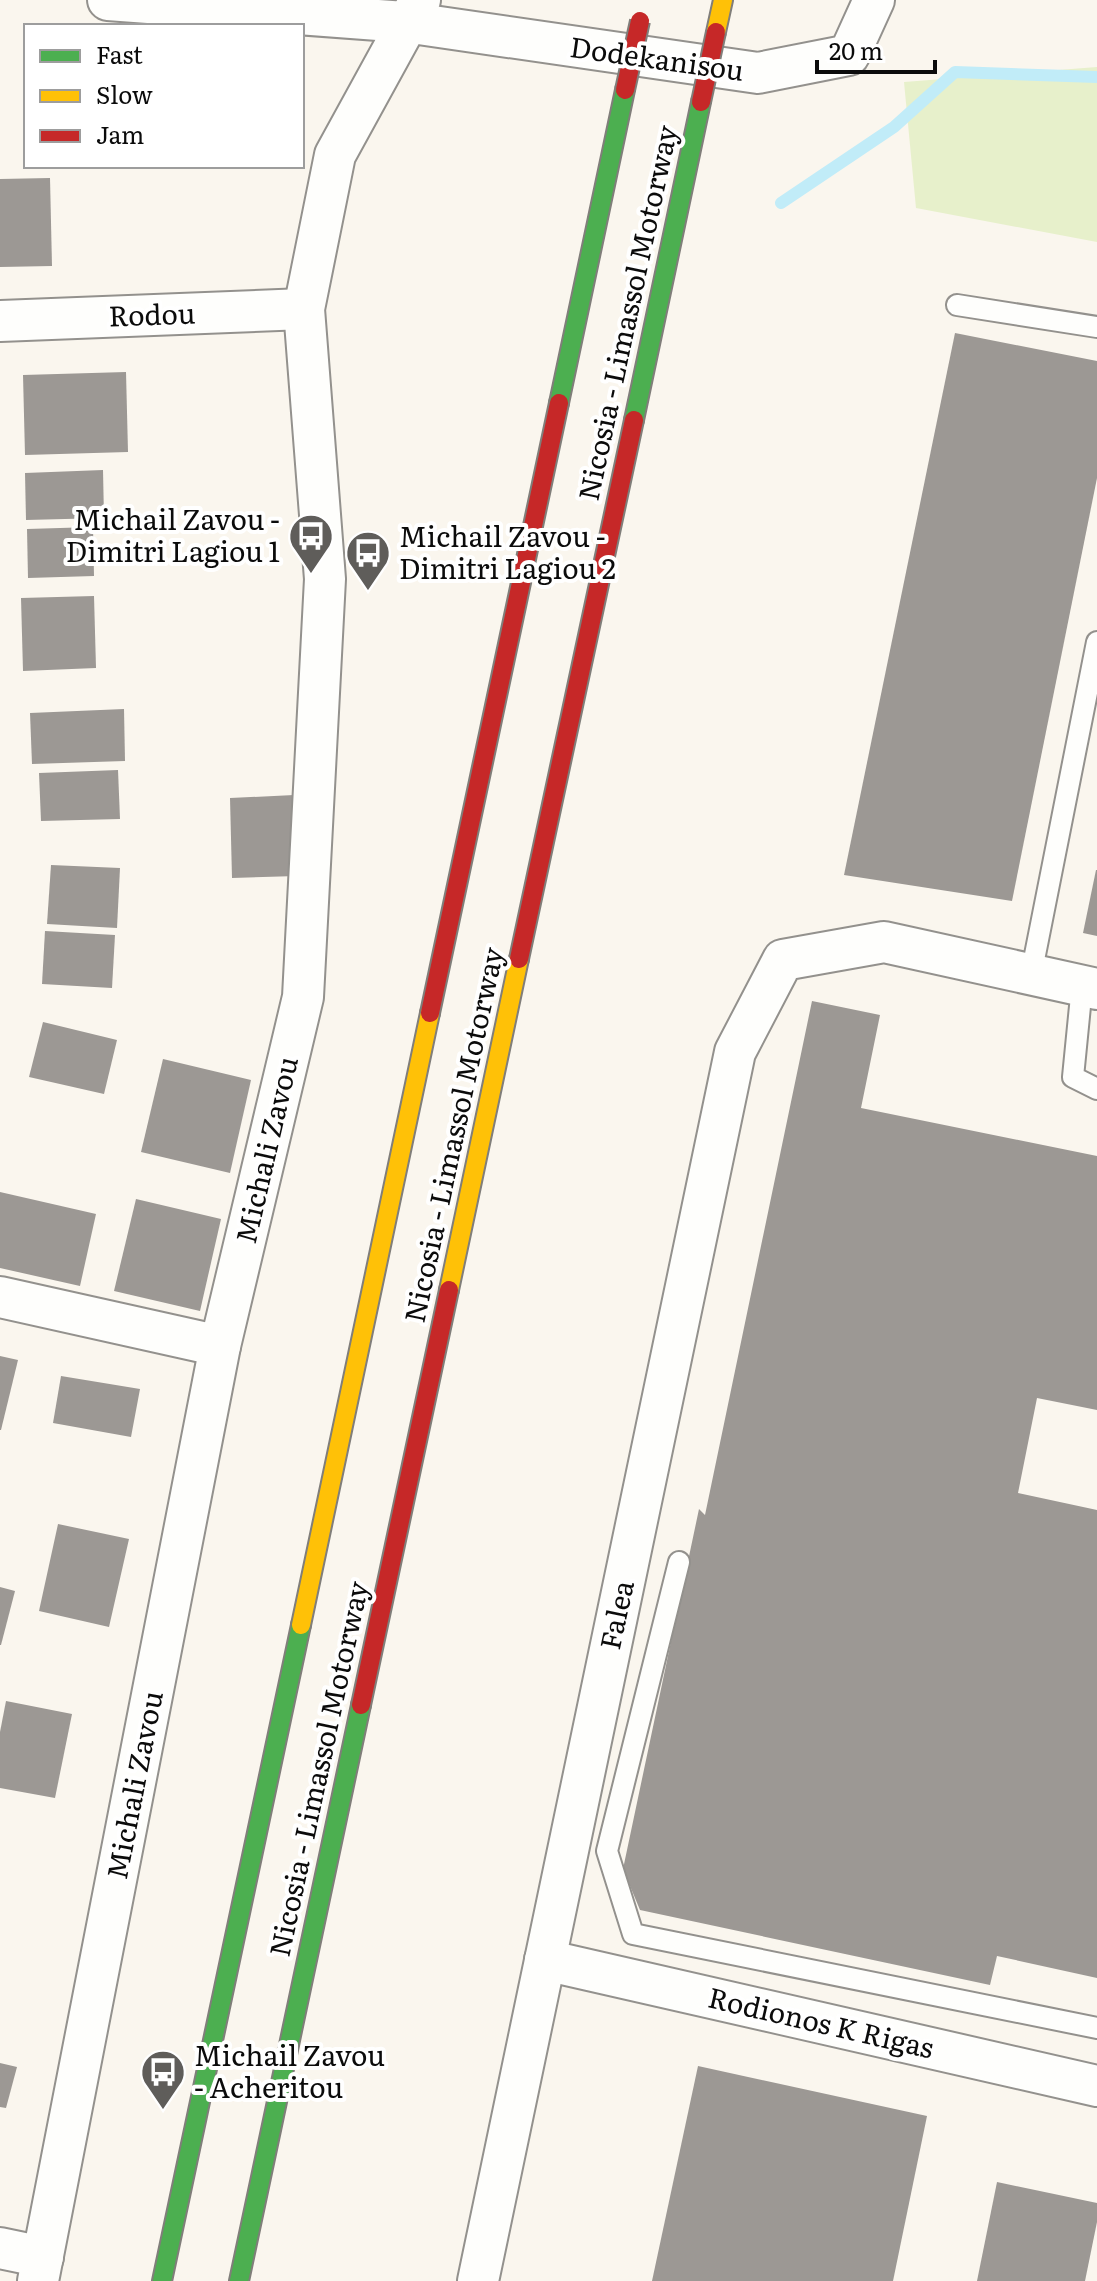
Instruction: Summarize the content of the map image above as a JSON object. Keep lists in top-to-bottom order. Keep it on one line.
{"streets":{"highway":["Nicosia - Limassol Motorway"],"street":["Dodekanisou","Rodou","Michali Zavou","Falea","Rodionos K Rigas"]},"crossings":[["Dodekanisou","Michali Zavou"],["Rodou","Michali Zavou"],["Falea","Rodionos K Rigas"]],"places":{"bus stop":["Michail Zavou - Dimitri Lagiou 1","Michail Zavou - Dimitri Lagiou 2","Michail Zavou - Acheritou"]},"legend":["Fast","Slow","Jam"],"scale_bar":"20 m"}
